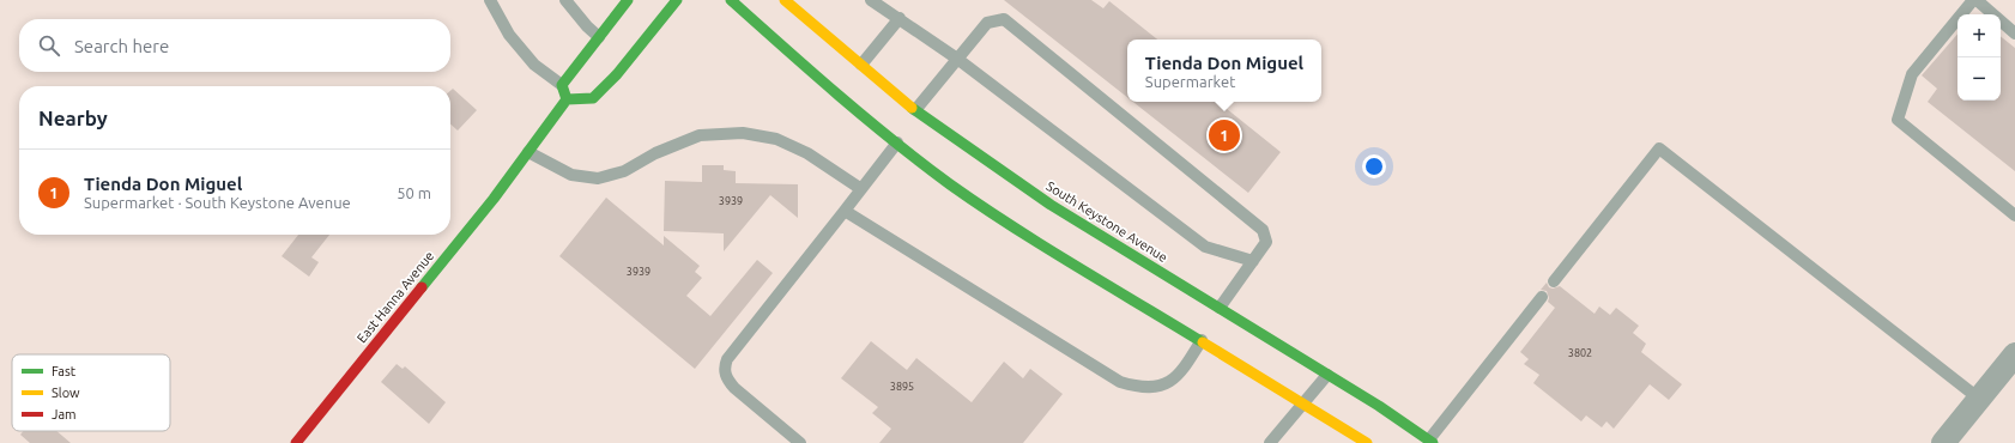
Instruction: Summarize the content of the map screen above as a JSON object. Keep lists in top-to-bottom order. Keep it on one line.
{"streets":{"main road":["South Keystone Avenue","East Hanna Avenue"]},"house_numbers":["3939","3939","3802","3895"],"legend":["Fast","Slow","Jam"],"page":{"map_buttons":["+","−"],"search":"Search here","popup":["Tienda Don Miguel","Supermarket"],"heading":"Nearby","pins":"1","list":[{"mark":"1","name":"Tienda Don Miguel","note":"Supermarket · South Keystone Avenue","value":"50 m"}]}}
